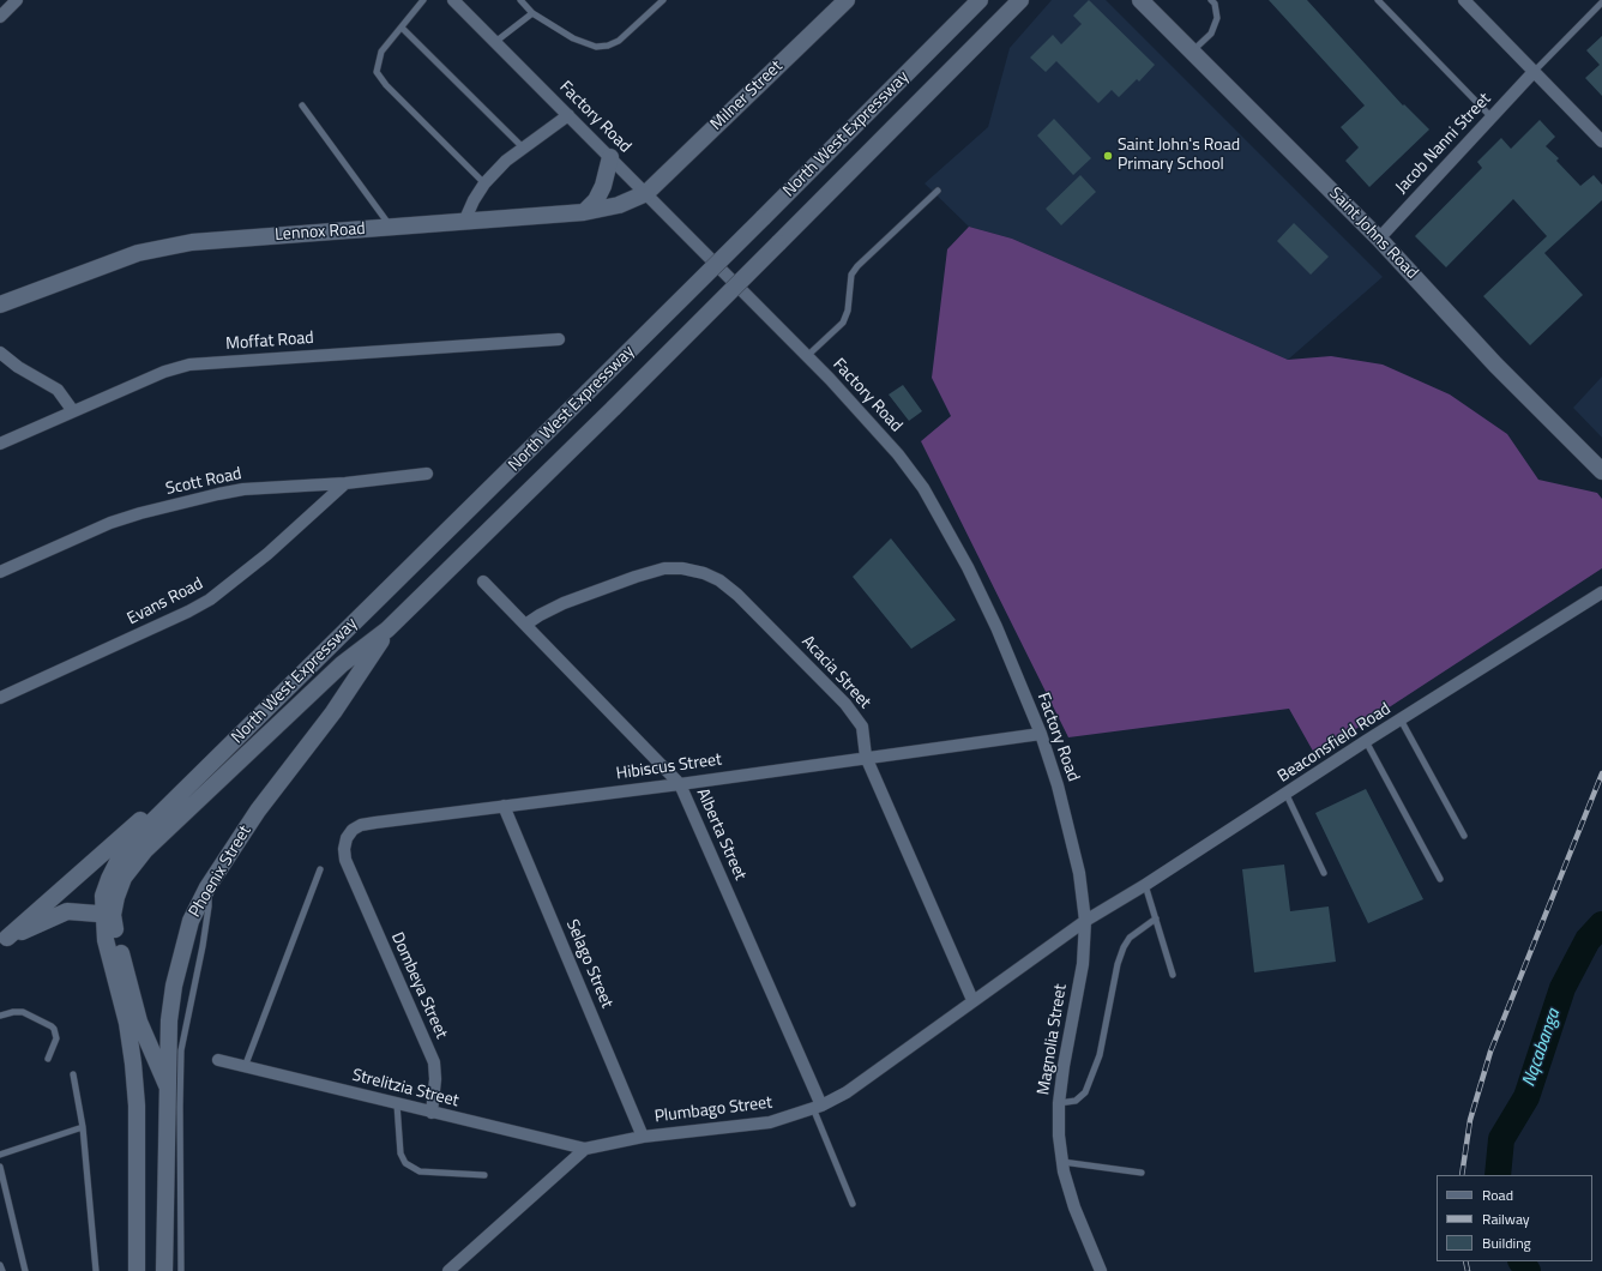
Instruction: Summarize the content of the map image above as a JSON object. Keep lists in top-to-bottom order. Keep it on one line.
{"streets":{"main road":["Milner Street","North West Expressway","Lennox Road","Saint Johns Road","Phoenix Street"],"street":["Factory Road","Jacob Nanni Street","Moffat Road","Scott Road","Evans Road","Acacia Street","Beaconsfield Road","Hibiscus Street","Alberta Street","Selago Street","Dombeya Street","Magnolia Street","Strelitzia Street","Plumbago Street"]},"crossings":[["Milner Street","Factory Road"],["Milner Street","Lennox Road"],["Factory Road","Lennox Road"],["Factory Road","Beaconsfield Road"],["Factory Road","Hibiscus Street"],["Factory Road","Magnolia Street"],["Factory Road","Plumbago Street"],["North West Expressway","Phoenix Street"],["Jacob Nanni Street","Saint Johns Road"],["Scott Road","Evans Road"],["Acacia Street","Hibiscus Street"],["Acacia Street","Alberta Street"],["Acacia Street","Plumbago Street"],["Beaconsfield Road","Magnolia Street"],["Beaconsfield Road","Plumbago Street"],["Hibiscus Street","Alberta Street"],["Hibiscus Street","Selago Street"],["Hibiscus Street","Dombeya Street"],["Alberta Street","Plumbago Street"],["Selago Street","Plumbago Street"],["Dombeya Street","Strelitzia Street"],["Magnolia Street","Plumbago Street"],["Strelitzia Street","Plumbago Street"]],"water":["Nqcabanga"],"places":["Saint John's Road Primary School"],"legend":["Road","Railway","Building"]}
